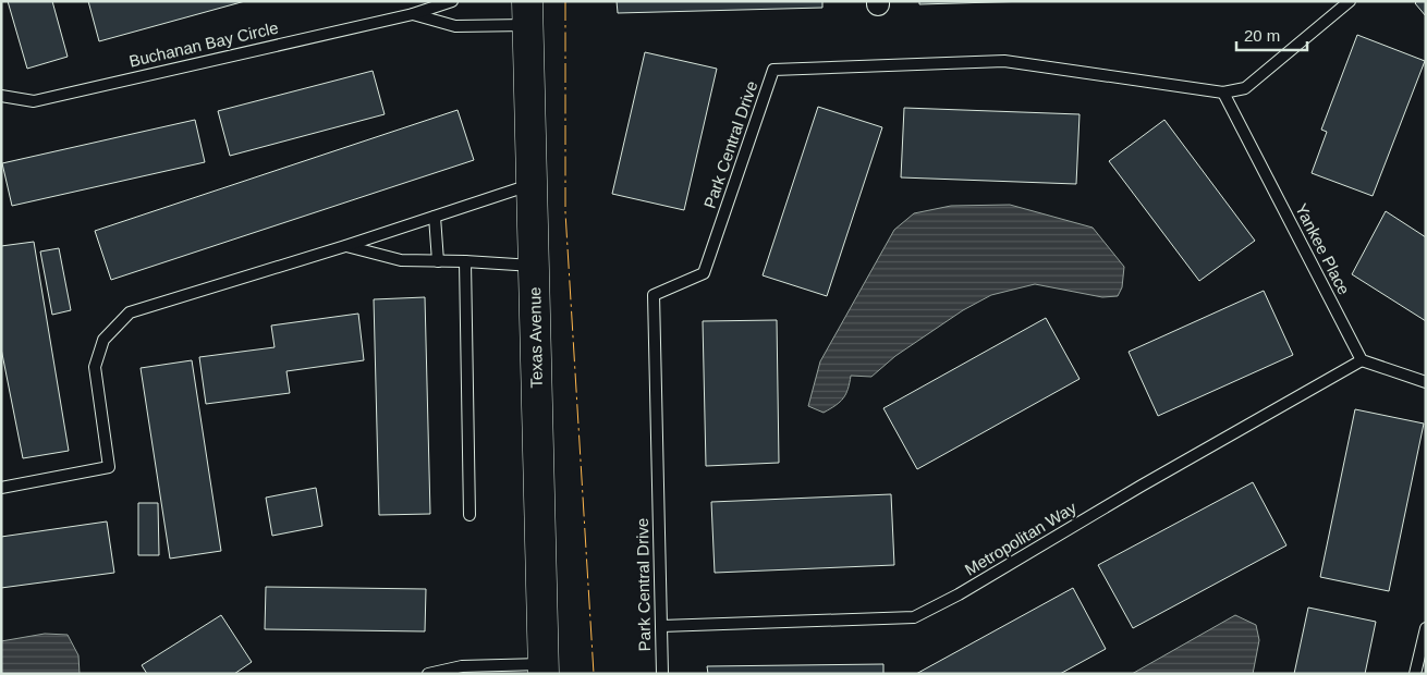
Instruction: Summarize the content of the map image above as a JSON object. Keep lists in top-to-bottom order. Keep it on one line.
{"streets":{"street":["Texas Avenue"],"lane":["Buchanan Bay Circle","Park Central Drive","Yankee Place","Metropolitan Way"]},"crossings":[["Buchanan Bay Circle","Texas Avenue"],["Park Central Drive","Yankee Place"],["Park Central Drive","Metropolitan Way"],["Yankee Place","Metropolitan Way"]],"scale_bar":"20 m"}
